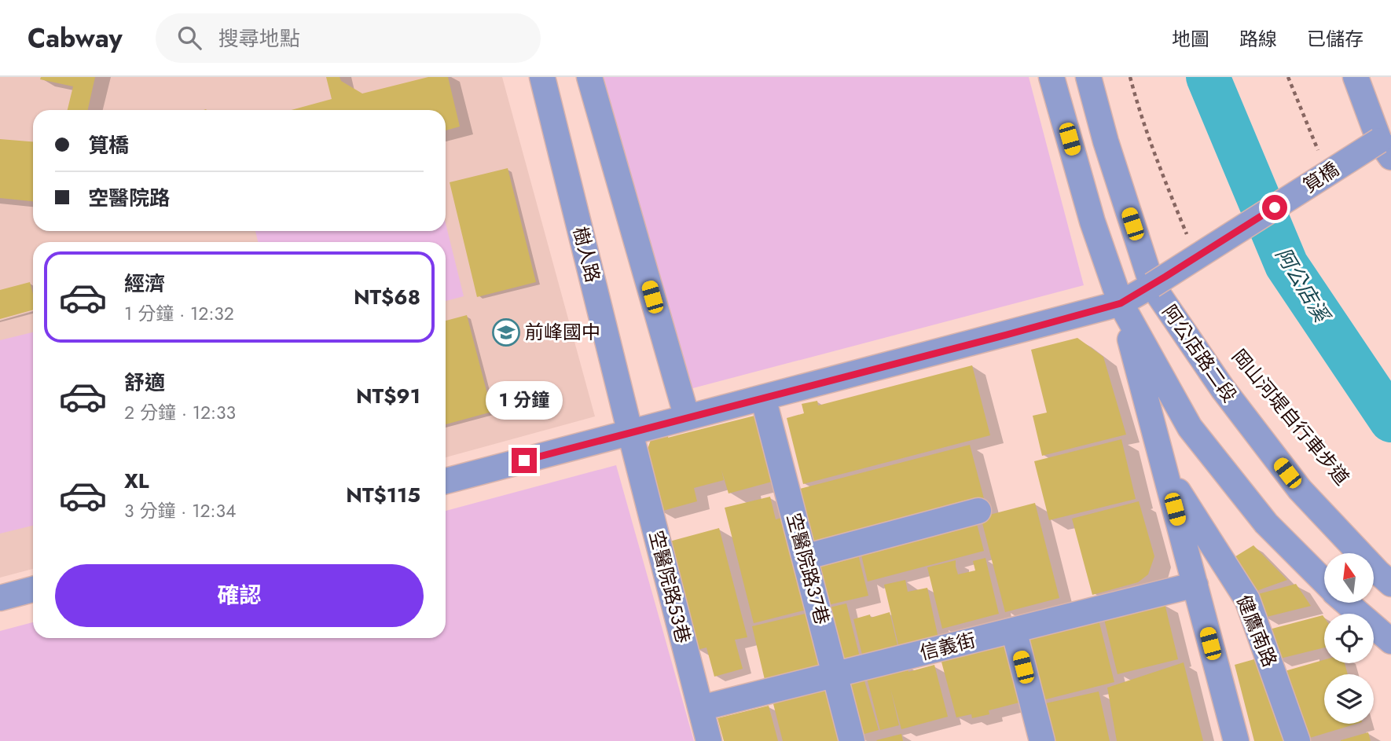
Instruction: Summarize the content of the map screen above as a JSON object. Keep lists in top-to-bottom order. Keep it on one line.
{"streets":{"street":["筧橋","樹人路","阿公店路二段","空醫院路37巷","空醫院路53巷","健鷹南路","信義街"]},"crossings":[["筧橋","樹人路"],["筧橋","阿公店路二段"],["筧橋","空醫院路37巷"],["筧橋","空醫院路53巷"],["筧橋","健鷹南路"],["樹人路","空醫院路53巷"],["阿公店路二段","健鷹南路"],["空醫院路37巷","信義街"],["空醫院路53巷","信義街"],["健鷹南路","信義街"]],"water":["阿公店溪"],"places":{"school or university":["前峰國中"]},"north":"top","page":{"header":"Cabway","search":"搜尋地點","nav":["地圖","路線","已儲存"],"banner":["筧橋","空醫院路"],"list":[{"name":"經濟","note":"1 分鐘 · 12:32","value":"NT$68"},{"name":"舒適","note":"2 分鐘 · 12:33","value":"NT$91"},{"name":"XL","note":"3 分鐘 · 12:34","value":"NT$115"}],"bubble":"1 分鐘","buttons":"確認"}}
